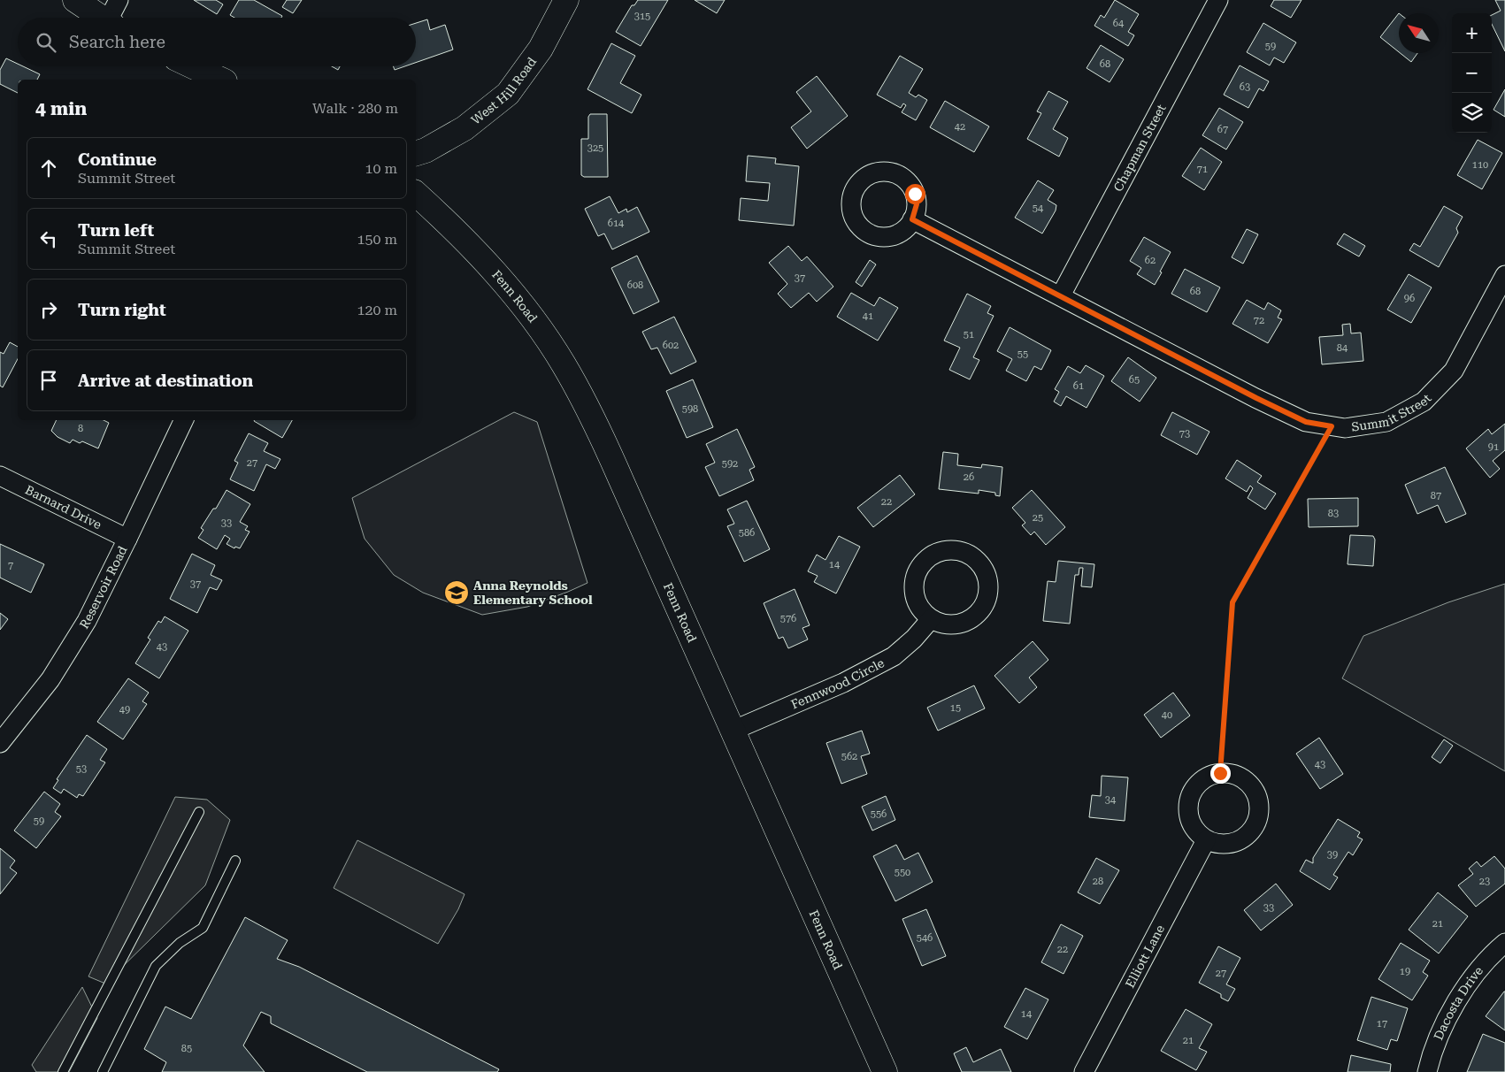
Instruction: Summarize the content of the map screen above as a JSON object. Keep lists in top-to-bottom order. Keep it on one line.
{"streets":{"street":["West Hill Road","Chapman Street","Fenn Road","Summit Street","Barnard Drive","Reservoir Road","Fennwood Circle","Elliott Lane","Dacosta Drive"]},"crossings":[["Chapman Street","Summit Street"],["Fenn Road","Fennwood Circle"],["Barnard Drive","Reservoir Road"]],"places":{"school or university":["Anna Reynolds Elementary School"]},"house_numbers":["315","64","59","68","63","42","67","325","110","71","54","614","62","37","608","68","96","41","72","51","602","84","55","65","61","598","8","73","91","27","592","26","87","22","83","25","33","586","14","7","37","576","43","15","49","40","562","43","53","34","556","59","39","550","28","23","33","21","546","22","19","27","14","17","21","85"],"north":"top left","page":{"map_buttons":["+","−"],"search":"Search here","heading":["4 min","Walk · 280 m"],"list":[["Continue","Summit Street","10 m"],["Turn left","Summit Street","150 m"],["Turn right","120 m"],"Arrive at destination"]}}
